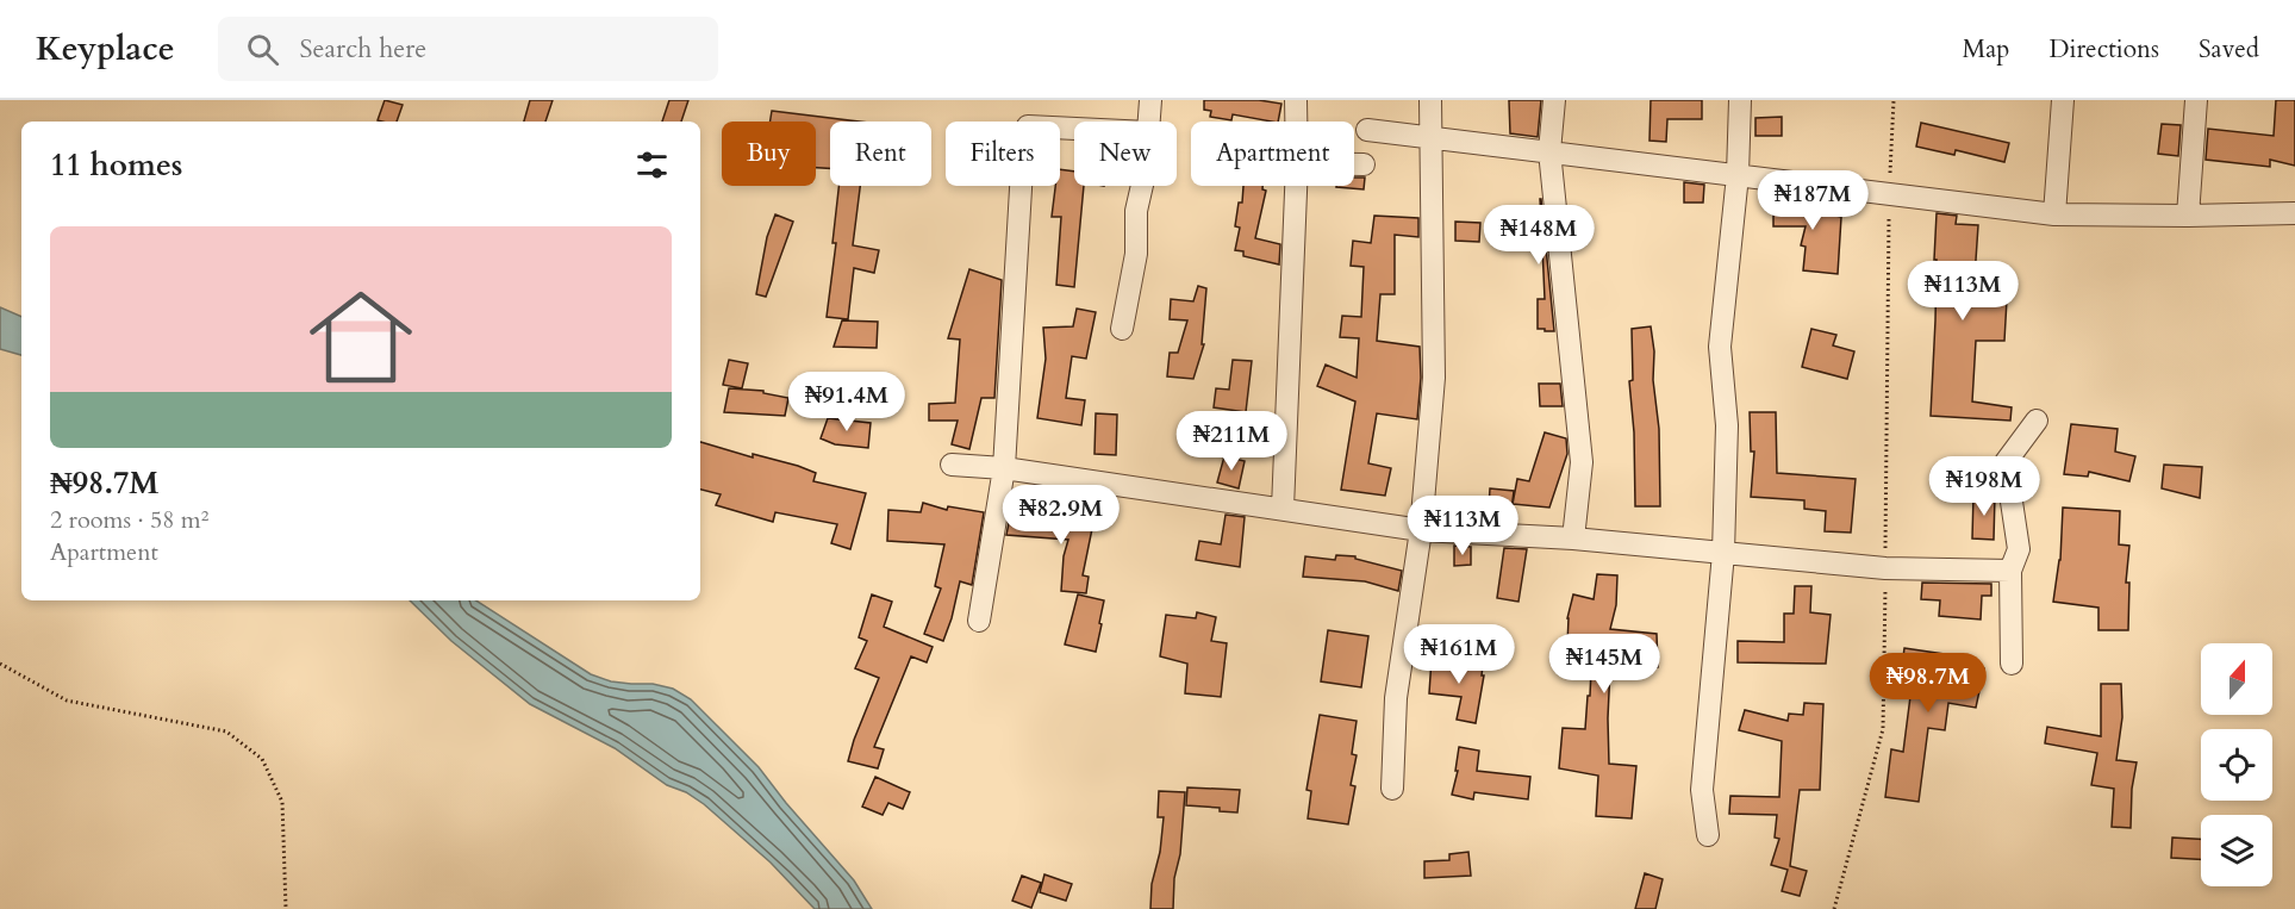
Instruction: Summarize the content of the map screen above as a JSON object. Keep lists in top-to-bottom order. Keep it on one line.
{"north":"top","page":{"header":"Keyplace","search":"Search here","nav":["Map","Directions","Saved"],"chip":["Buy","Rent","Filters","New","Apartment"],"heading":"11 homes","price":["₦187M","₦148M","₦113M","₦91.4M","₦211M","₦198M","₦82.9M","₦113M","₦161M","₦145M","₦98.7M"],"list":[{"name":"₦98.7M","note":"2 rooms · 58 m² · Apartment"}]}}
